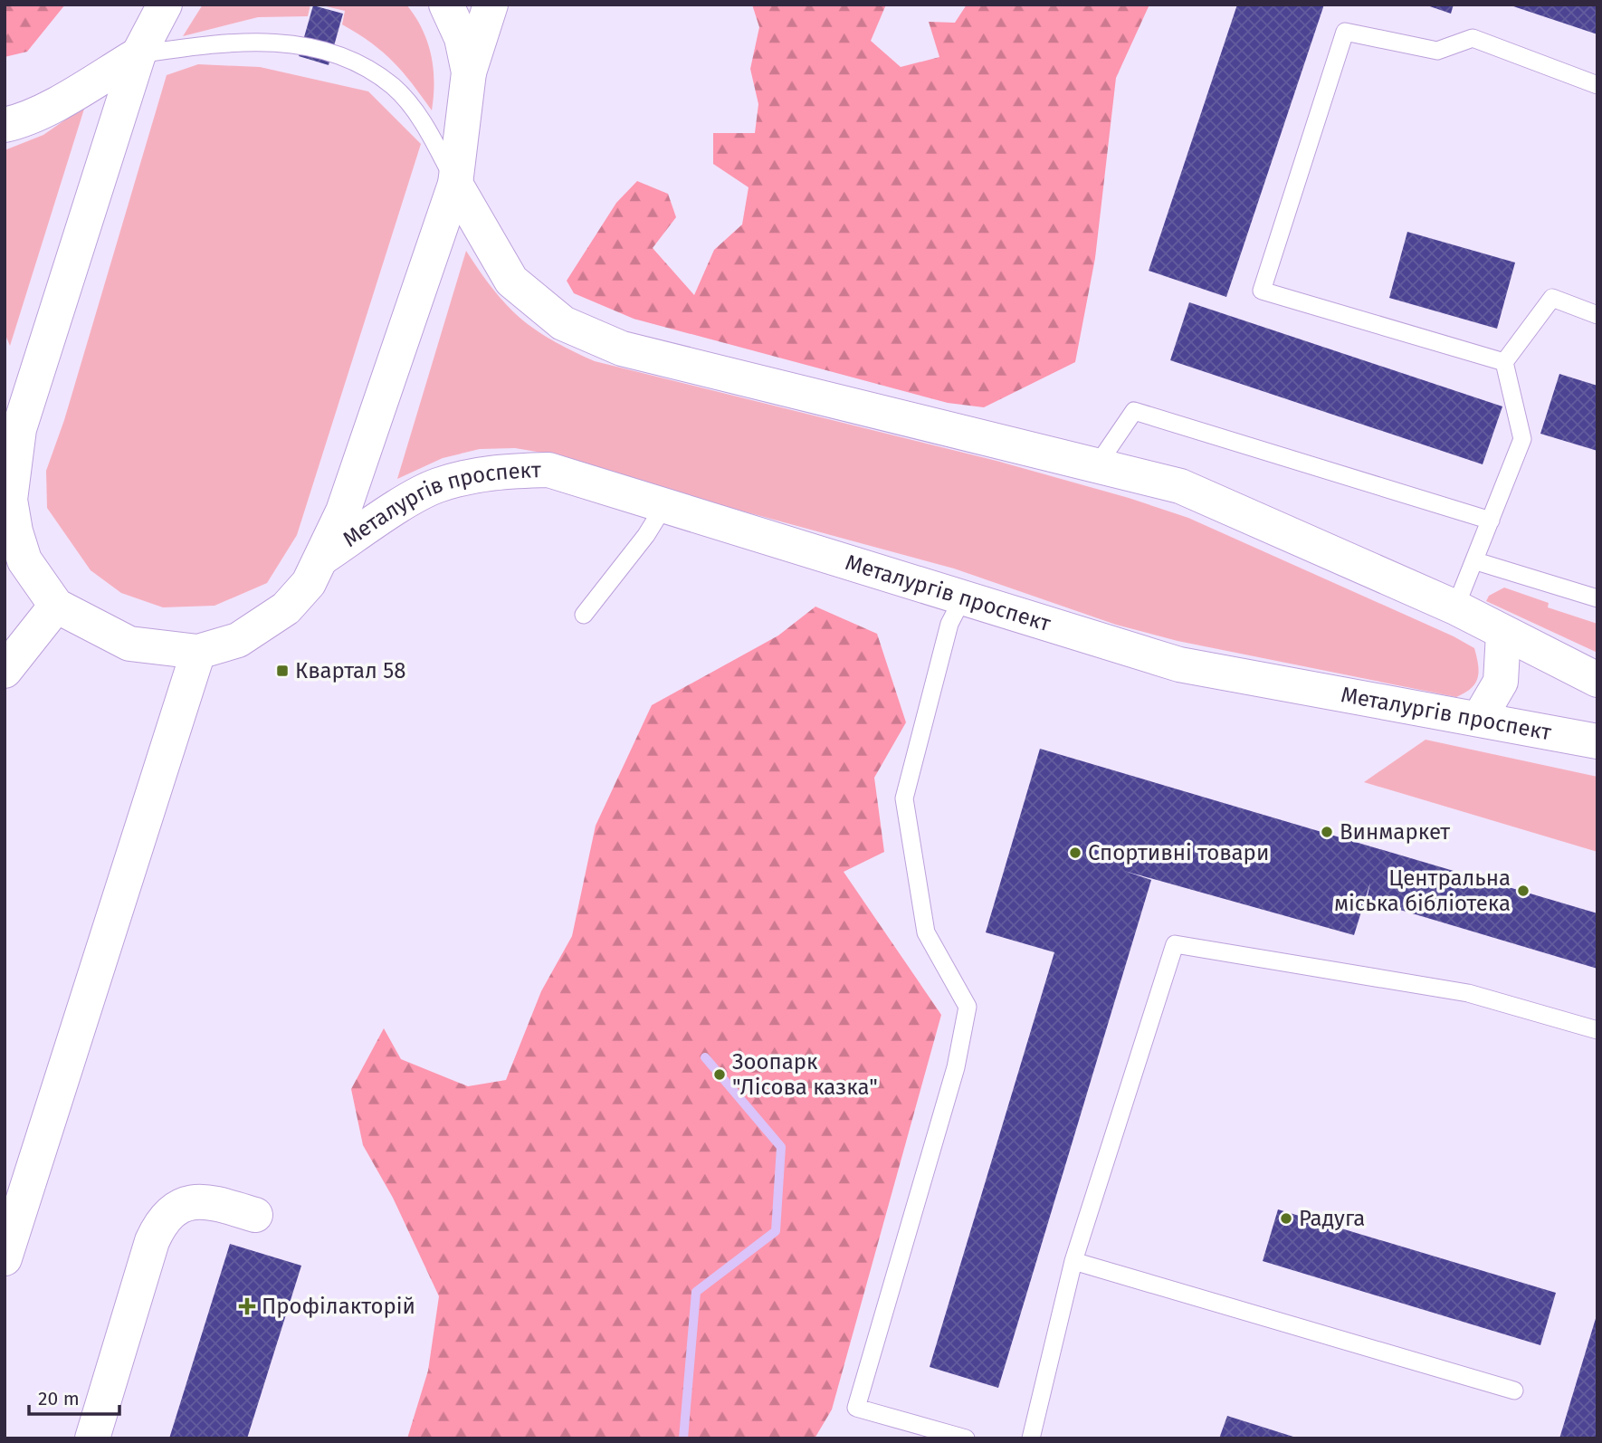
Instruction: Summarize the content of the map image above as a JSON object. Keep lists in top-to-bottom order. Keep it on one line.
{"streets":{"street":["Металургів проспект"]},"places":{"transit":["Квартал 58"],"other":["Винмаркет","Спортивні товари","Центральна міська бібліотека","Зоопарк \"Лісова казка\"","Радуга"],"health":["Профілакторій"]},"scale_bar":"20 m"}
